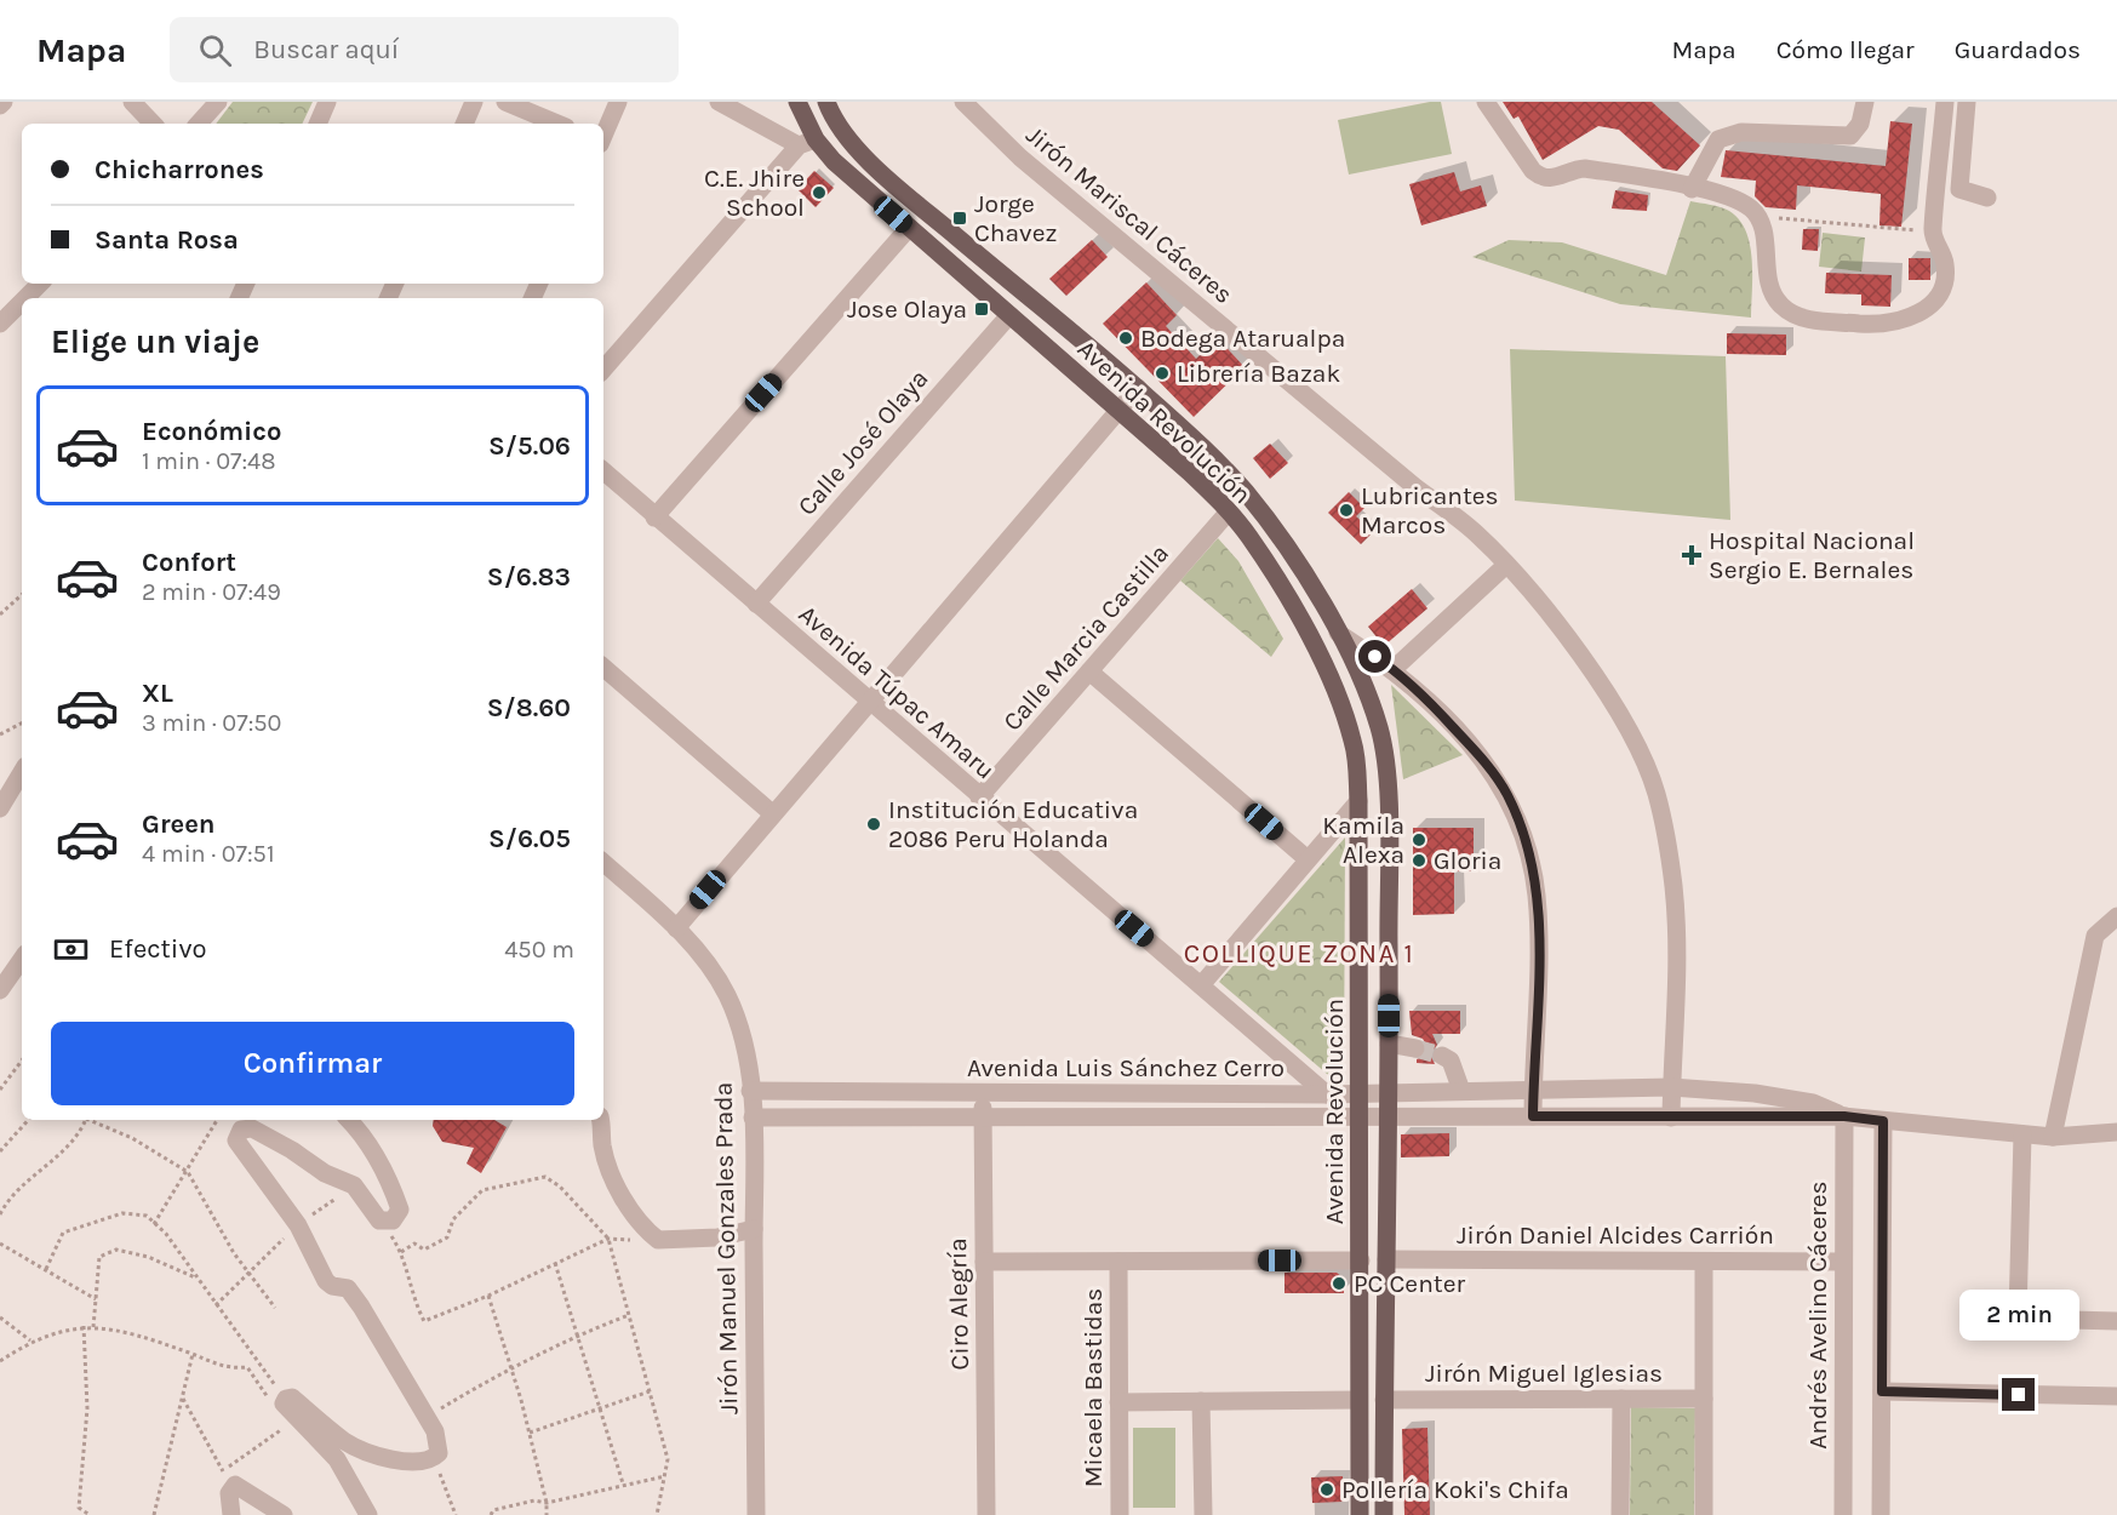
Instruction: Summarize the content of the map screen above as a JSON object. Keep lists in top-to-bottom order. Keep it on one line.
{"streets":{"main road":["Avenida Revolución"],"street":["Jirón Mariscal Cáceres","Calle José Olaya","Calle Marcia Castilla","Avenida Túpac Amaru","Avenida Luis Sánchez Cerro","Jirón Daniel Alcides Carrión","Jirón Manuel Gonzales Prada","Ciro Alegría","Andrés Avelino Cáceres","Jirón Miguel Iglesias","Micaela Bastidas"]},"crossings":[["Jirón Mariscal Cáceres","Avenida Luis Sánchez Cerro"],["Avenida Revolución","Calle José Olaya"],["Avenida Revolución","Calle Marcia Castilla"],["Avenida Revolución","Avenida Luis Sánchez Cerro"],["Avenida Revolución","Jirón Daniel Alcides Carrión"],["Avenida Revolución","Jirón Miguel Iglesias"],["Calle José Olaya","Avenida Túpac Amaru"],["Calle Marcia Castilla","Avenida Túpac Amaru"],["Avenida Túpac Amaru","Avenida Luis Sánchez Cerro"],["Avenida Luis Sánchez Cerro","Jirón Manuel Gonzales Prada"],["Avenida Luis Sánchez Cerro","Ciro Alegría"],["Avenida Luis Sánchez Cerro","Andrés Avelino Cáceres"],["Jirón Daniel Alcides Carrión","Andrés Avelino Cáceres"]],"districts":["COLLIQUE ZONA 1"],"places":{"other":["C.E. Jhire School","Bodega Atarualpa","Librería Bazak","Lubricantes Marcos","Institución Educativa 2086 Peru Holanda","Kamila Alexa","Gloria","PC Center","Pollería Koki's Chifa"],"transit":["Jorge Chavez","Jose Olaya"],"health":["Hospital Nacional Sergio E. Bernales"]},"page":{"header":"Mapa","search":"Buscar aquí","nav":["Mapa","Cómo llegar","Guardados"],"banner":["Chicharrones","Santa Rosa"],"heading":"Elige un viaje","list":[{"name":"Económico","note":"1 min · 07:48","value":"S/5.06"},{"name":"Confort","note":"2 min · 07:49","value":"S/6.83"},{"name":"XL","note":"3 min · 07:50","value":"S/8.60"},{"name":"Green","note":"4 min · 07:51","value":"S/6.05"}],"pay":["Efectivo","450 m"],"buttons":"Confirmar","bubble":"2 min"}}
